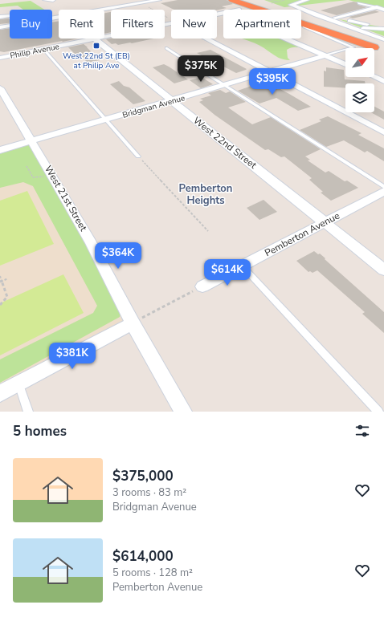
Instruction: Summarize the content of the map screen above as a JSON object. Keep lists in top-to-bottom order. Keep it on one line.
{"streets":{"street":["Philip Avenue","Bridgman Avenue","West 22nd Street","West 21st Street","Pemberton Avenue"]},"crossings":[["Philip Avenue","West 22nd Street"],["Bridgman Avenue","West 22nd Street"],["Bridgman Avenue","West 21st Street"],["West 22nd Street","Pemberton Avenue"]],"districts":["Pemberton Heights"],"places":{"transit":["West 22nd St (EB) at Philip Ave"]},"north":"top right","page":{"chip":["Buy","Rent","Filters","New","Apartment"],"price":["$375K","$395K","$364K","$614K","$381K"],"heading":"5 homes","list":[{"name":"$375,000","note":"3 rooms · 83 m² · Bridgman Avenue"},{"name":"$614,000","note":"5 rooms · 128 m² · Pemberton Avenue"}]}}
